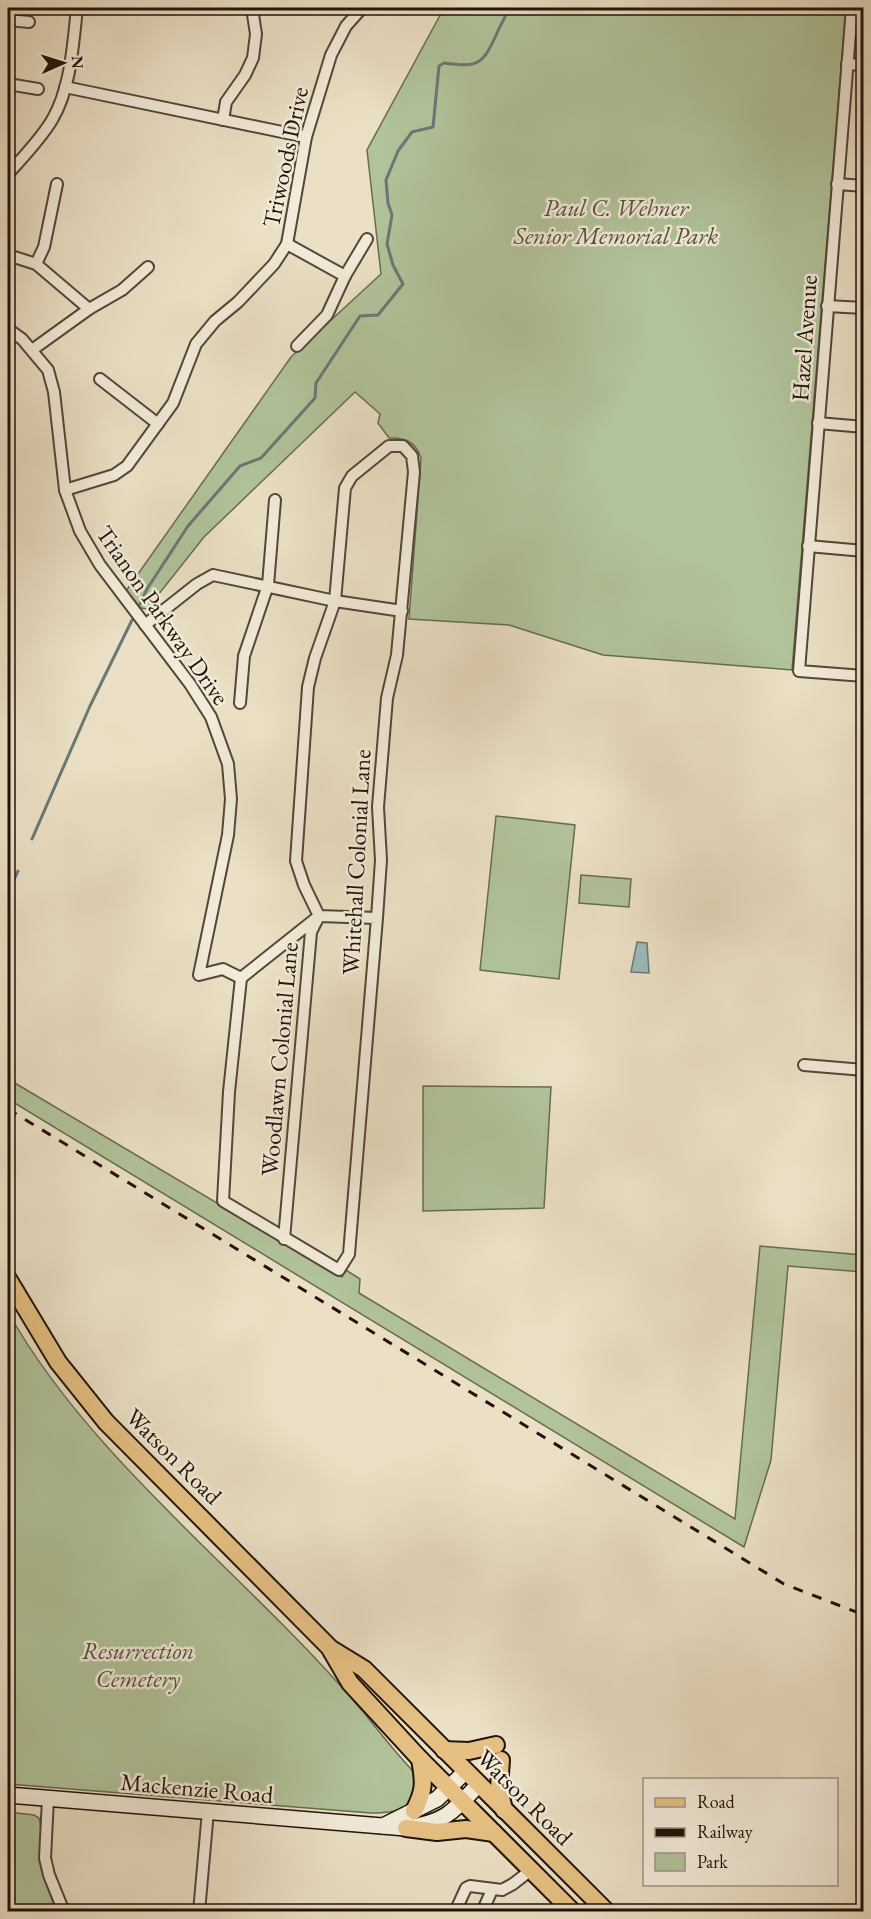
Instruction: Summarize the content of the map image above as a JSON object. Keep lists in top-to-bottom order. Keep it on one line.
{"streets":{"main road":["Watson Road","Mackenzie Road"],"street":["Triwoods Drive","Hazel Avenue","Trianon Parkway Drive","Whitehall Colonial Lane","Woodlawn Colonial Lane"]},"crossings":[["Triwoods Drive","Trianon Parkway Drive"],["Whitehall Colonial Lane","Woodlawn Colonial Lane"],["Watson Road","Mackenzie Road"]],"parks":["Paul C. Wehner Senior Memorial Park","Resurrection Cemetery"],"legend":["Road","Railway","Park"],"north":"right"}
